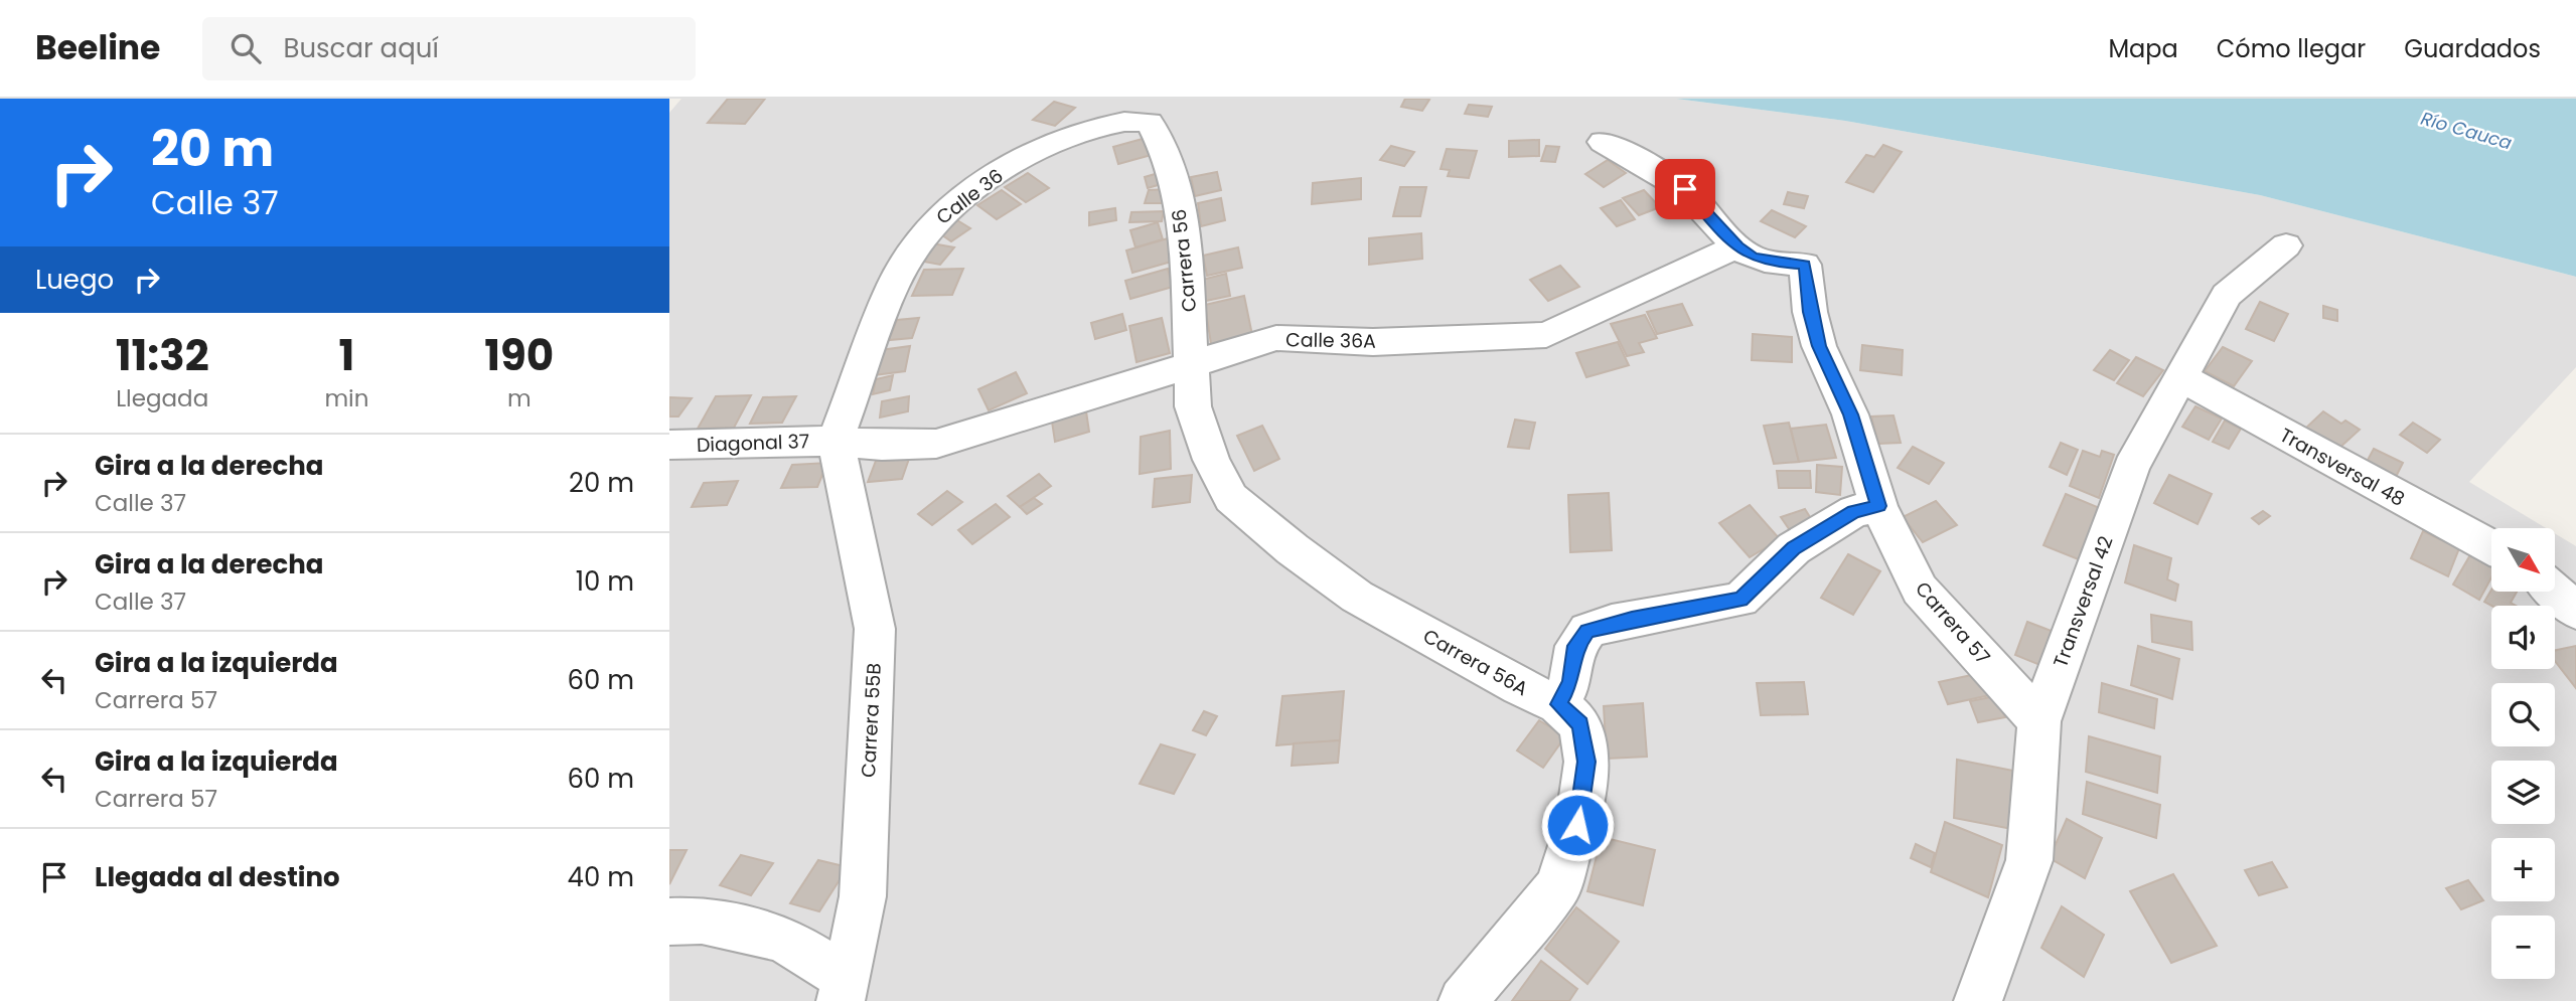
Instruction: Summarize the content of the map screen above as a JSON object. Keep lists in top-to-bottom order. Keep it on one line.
{"streets":{"street":["Calle 36","Carrera 56","Calle 36A","Diagonal 37","Transversal 48","Transversal 42","Carrera 57","Carrera 56A","Carrera 55B"]},"crossings":[["Calle 36","Carrera 56"],["Calle 36","Calle 36A"],["Calle 36","Diagonal 37"],["Calle 36","Carrera 55B"],["Carrera 56","Calle 36A"],["Carrera 56","Carrera 56A"],["Calle 36A","Diagonal 37"],["Calle 36A","Carrera 57"],["Calle 36A","Carrera 56A"],["Calle 36A","Carrera 55B"],["Diagonal 37","Carrera 55B"],["Transversal 48","Transversal 42"],["Transversal 42","Carrera 57"]],"water":["Río Cauca"],"north":"bottom right","page":{"header":"Beeline","search":"Buscar aquí","nav":["Mapa","Cómo llegar","Guardados"],"turn":["20 m","Calle 37"],"then":"Luego","eta":["11:32","Llegada","1","min","190","m"],"list":[{"name":"Gira a la derecha","note":"Calle 37","value":"20 m"},{"name":"Gira a la derecha","note":"Calle 37","value":"10 m"},{"name":"Gira a la izquierda","note":"Carrera 57","value":"60 m"},{"name":"Gira a la izquierda","note":"Carrera 57","value":"60 m"},{"name":"Llegada al destino","value":"40 m"}],"map_buttons":["+","−"]}}
